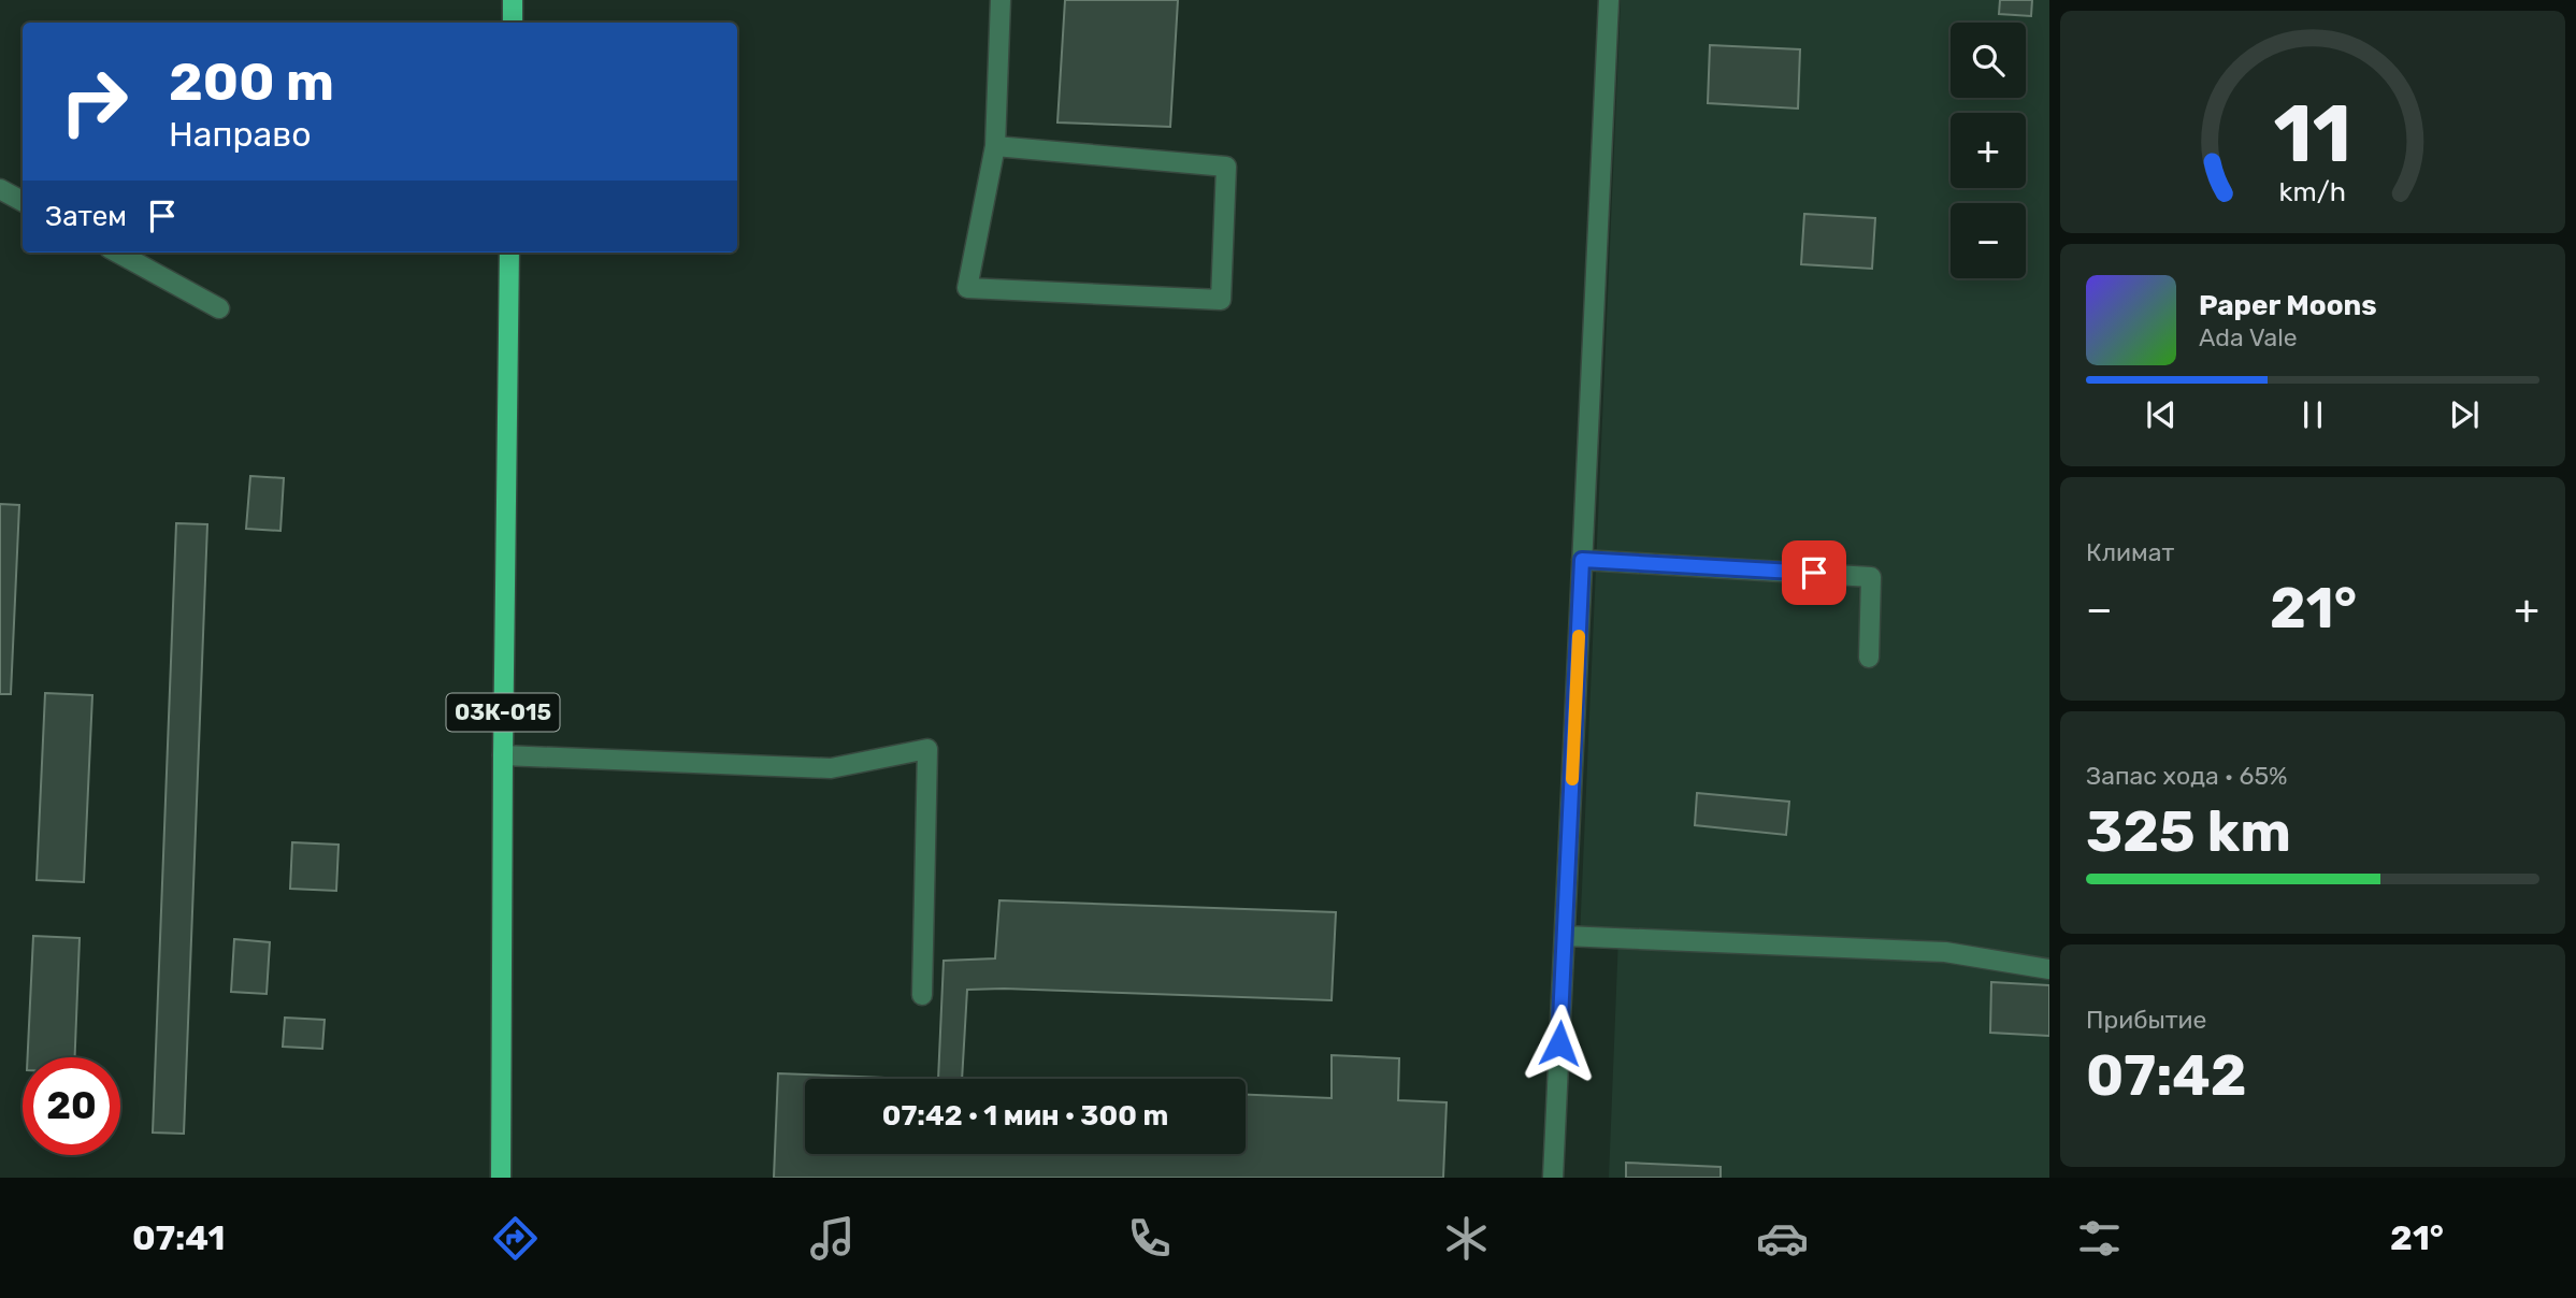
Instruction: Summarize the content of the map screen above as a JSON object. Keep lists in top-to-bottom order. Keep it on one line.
{"streets":{"main road":["03К-015"]},"page":{"map_buttons":["+","−"],"turn":["200 m","Направо"],"then":"Затем","song":["Paper Moons","Ada Vale"],"tile":["Климат",["Запас хода · 65%","325 km"],["Прибытие","07:42"]],"heat":["−","21°","+"],"limit":"20","trip":"07:42 · 1 мин · 300 m","tabs":["07:41","21°"],"gauge":["11","km/h"]}}
